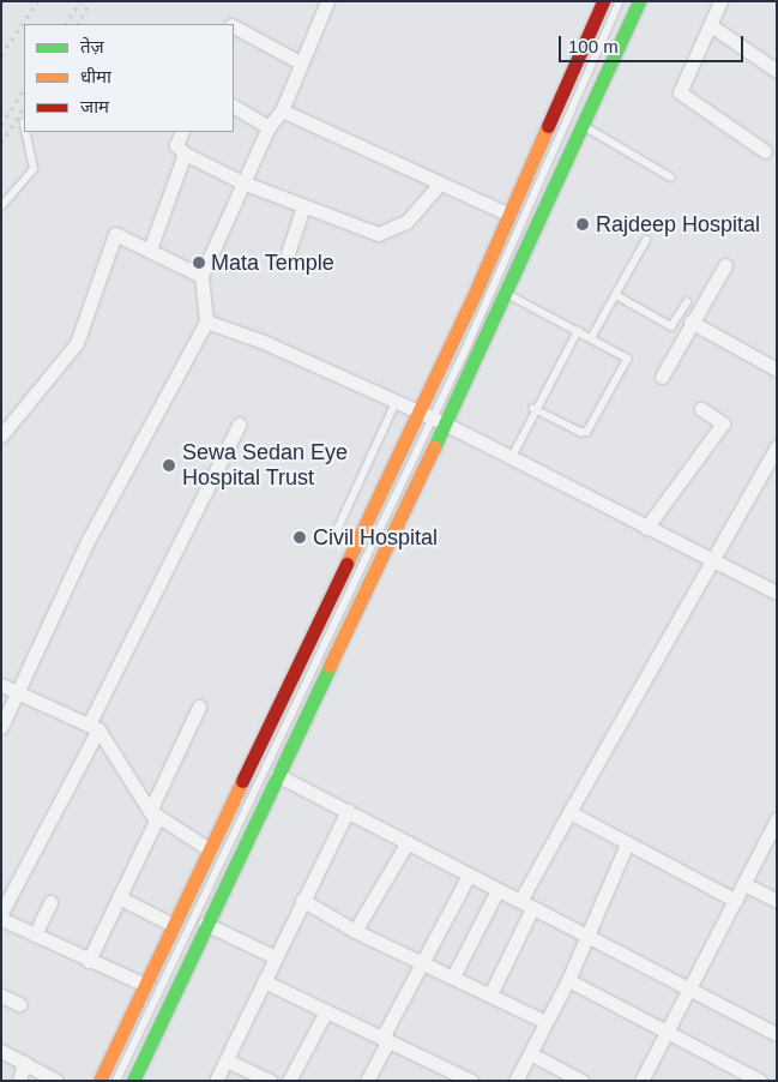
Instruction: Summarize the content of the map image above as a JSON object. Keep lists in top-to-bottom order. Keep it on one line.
{"places":["Rajdeep Hospital","Mata Temple","Sewa Sedan Eye Hospital Trust","Civil Hospital"],"legend":["तेज़","धीमा","जाम"],"scale_bar":"100 m"}
